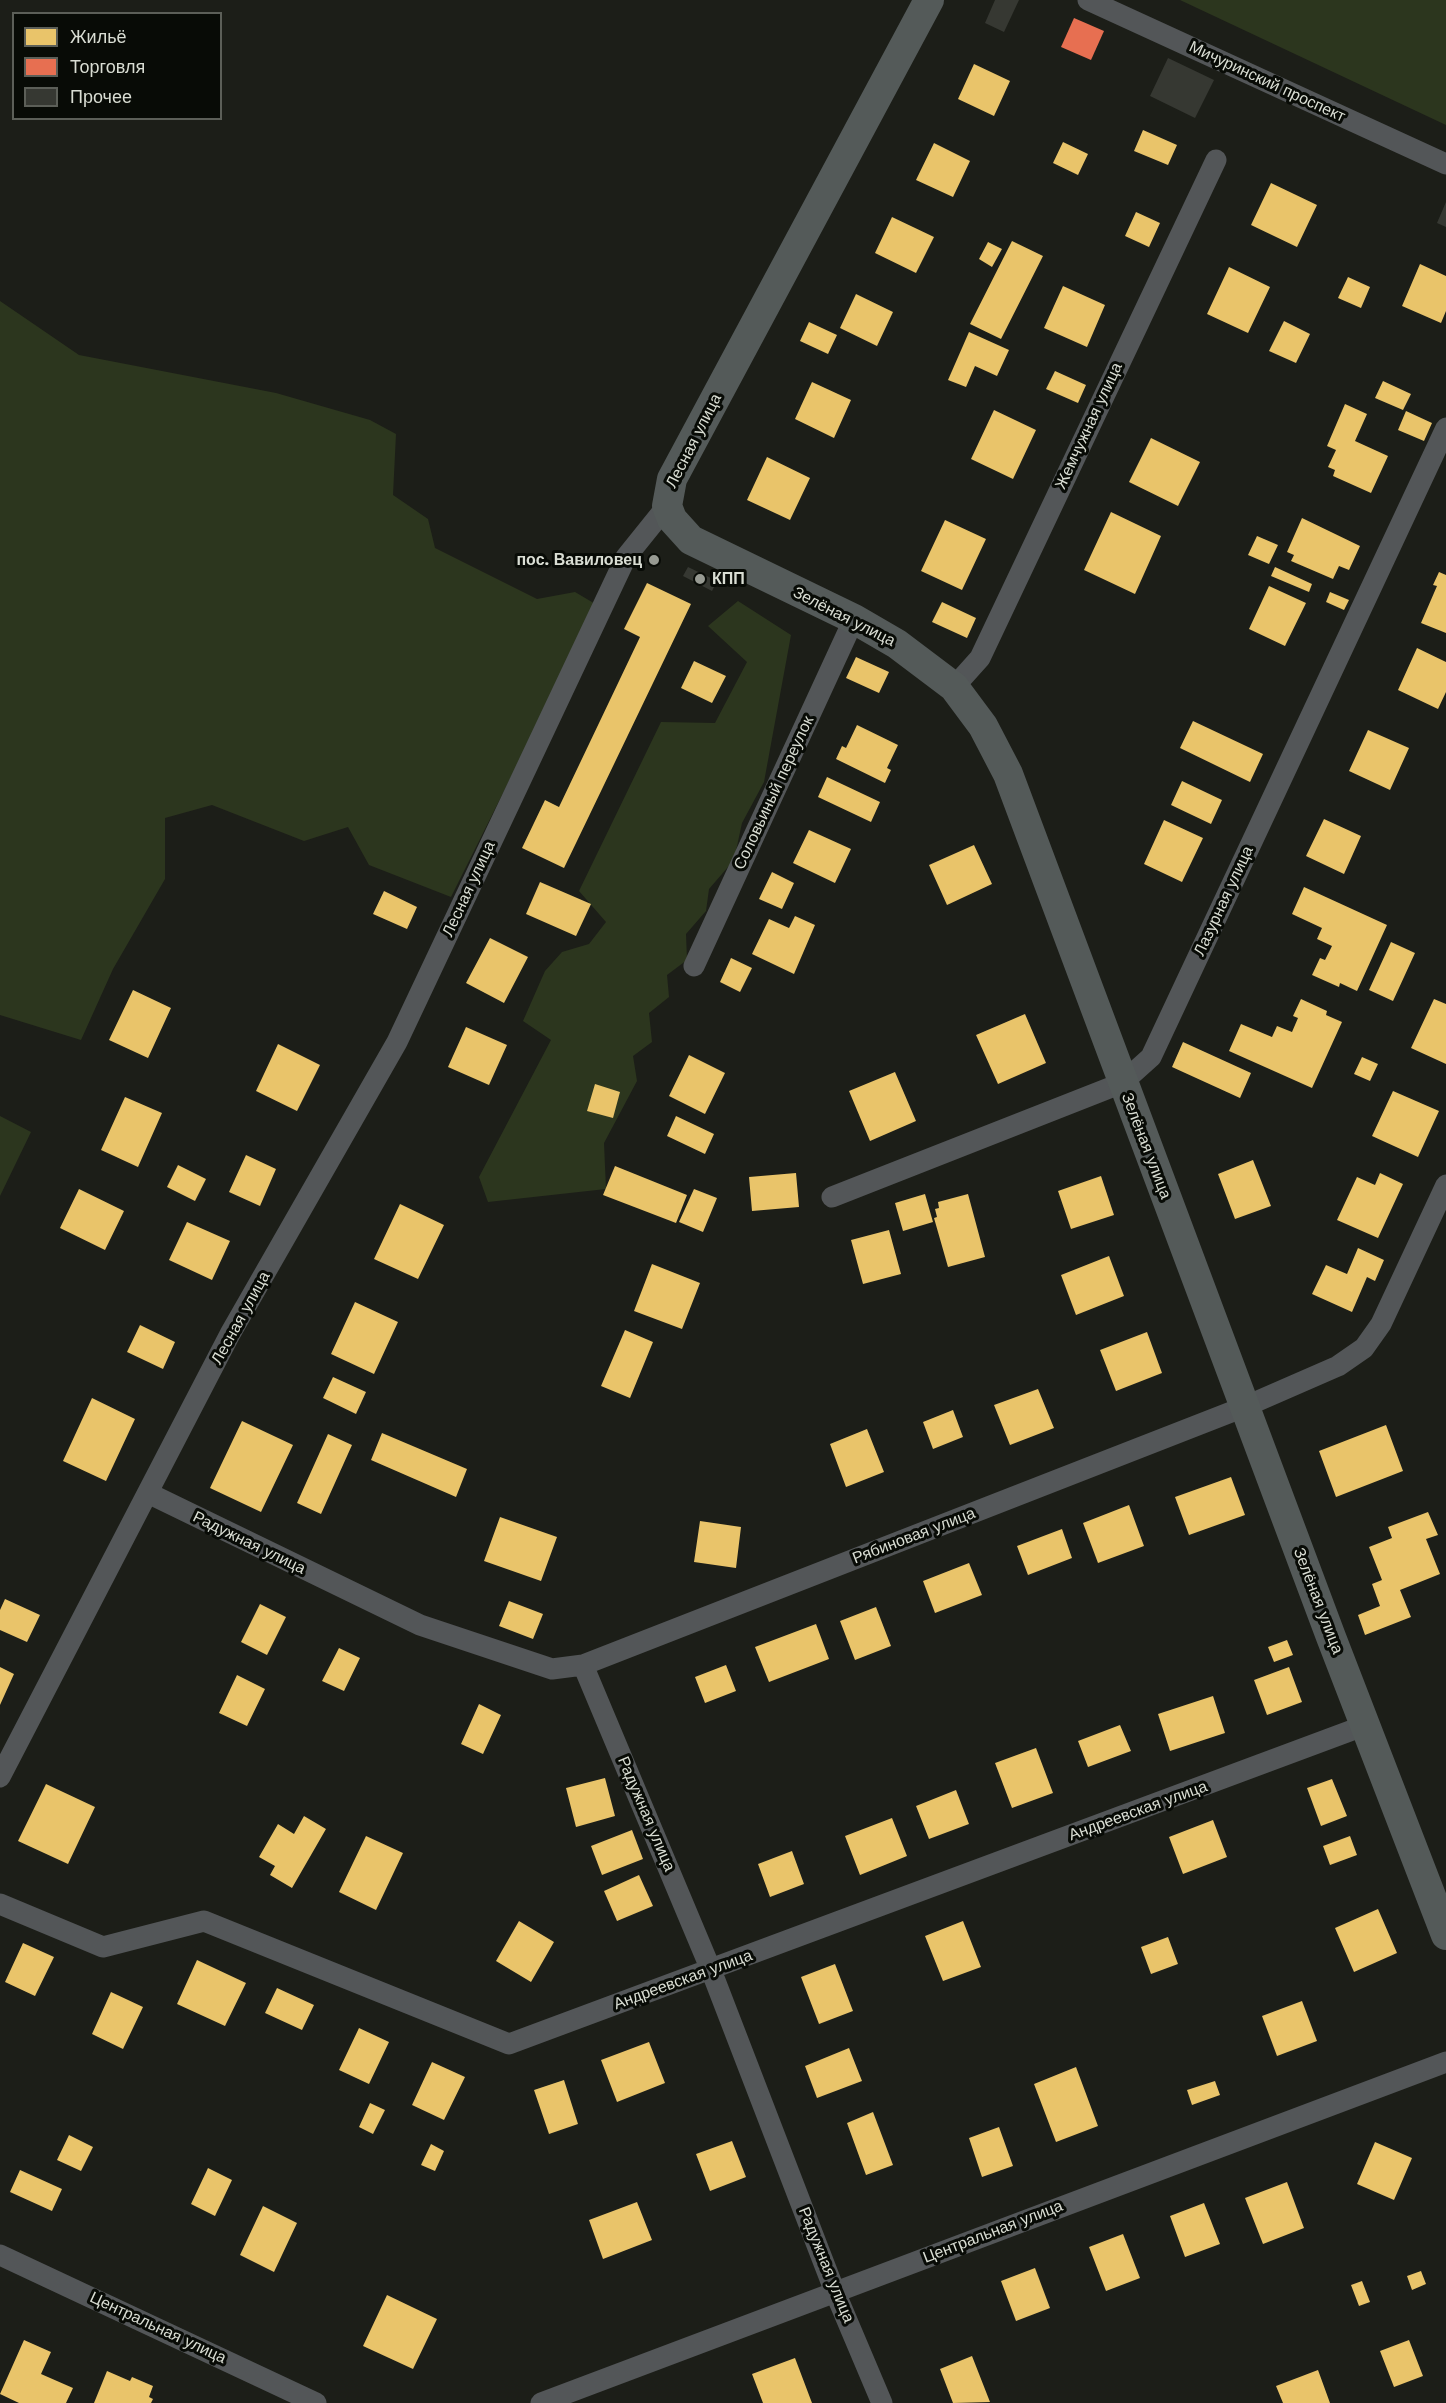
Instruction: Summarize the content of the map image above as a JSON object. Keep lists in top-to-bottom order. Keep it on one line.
{"streets":{"street":["Мичуринский проспект","Жемчужная улица","Лесная улица","Зелёная улица","Соловьиный переулок","Лазурная улица","Рябиновая улица","Радужная улица","Андреевская улица","Центральная улица"]},"crossings":[["Жемчужная улица","Зелёная улица"],["Лесная улица","Зелёная улица"],["Лесная улица","Радужная улица"],["Зелёная улица","Соловьиный переулок"],["Зелёная улица","Лазурная улица"],["Зелёная улица","Рябиновая улица"],["Зелёная улица","Андреевская улица"],["Рябиновая улица","Радужная улица"],["Радужная улица","Андреевская улица"],["Радужная улица","Центральная улица"]],"places":["пос. Вавиловец","КПП"],"legend":["Жильё","Торговля","Прочее"]}
